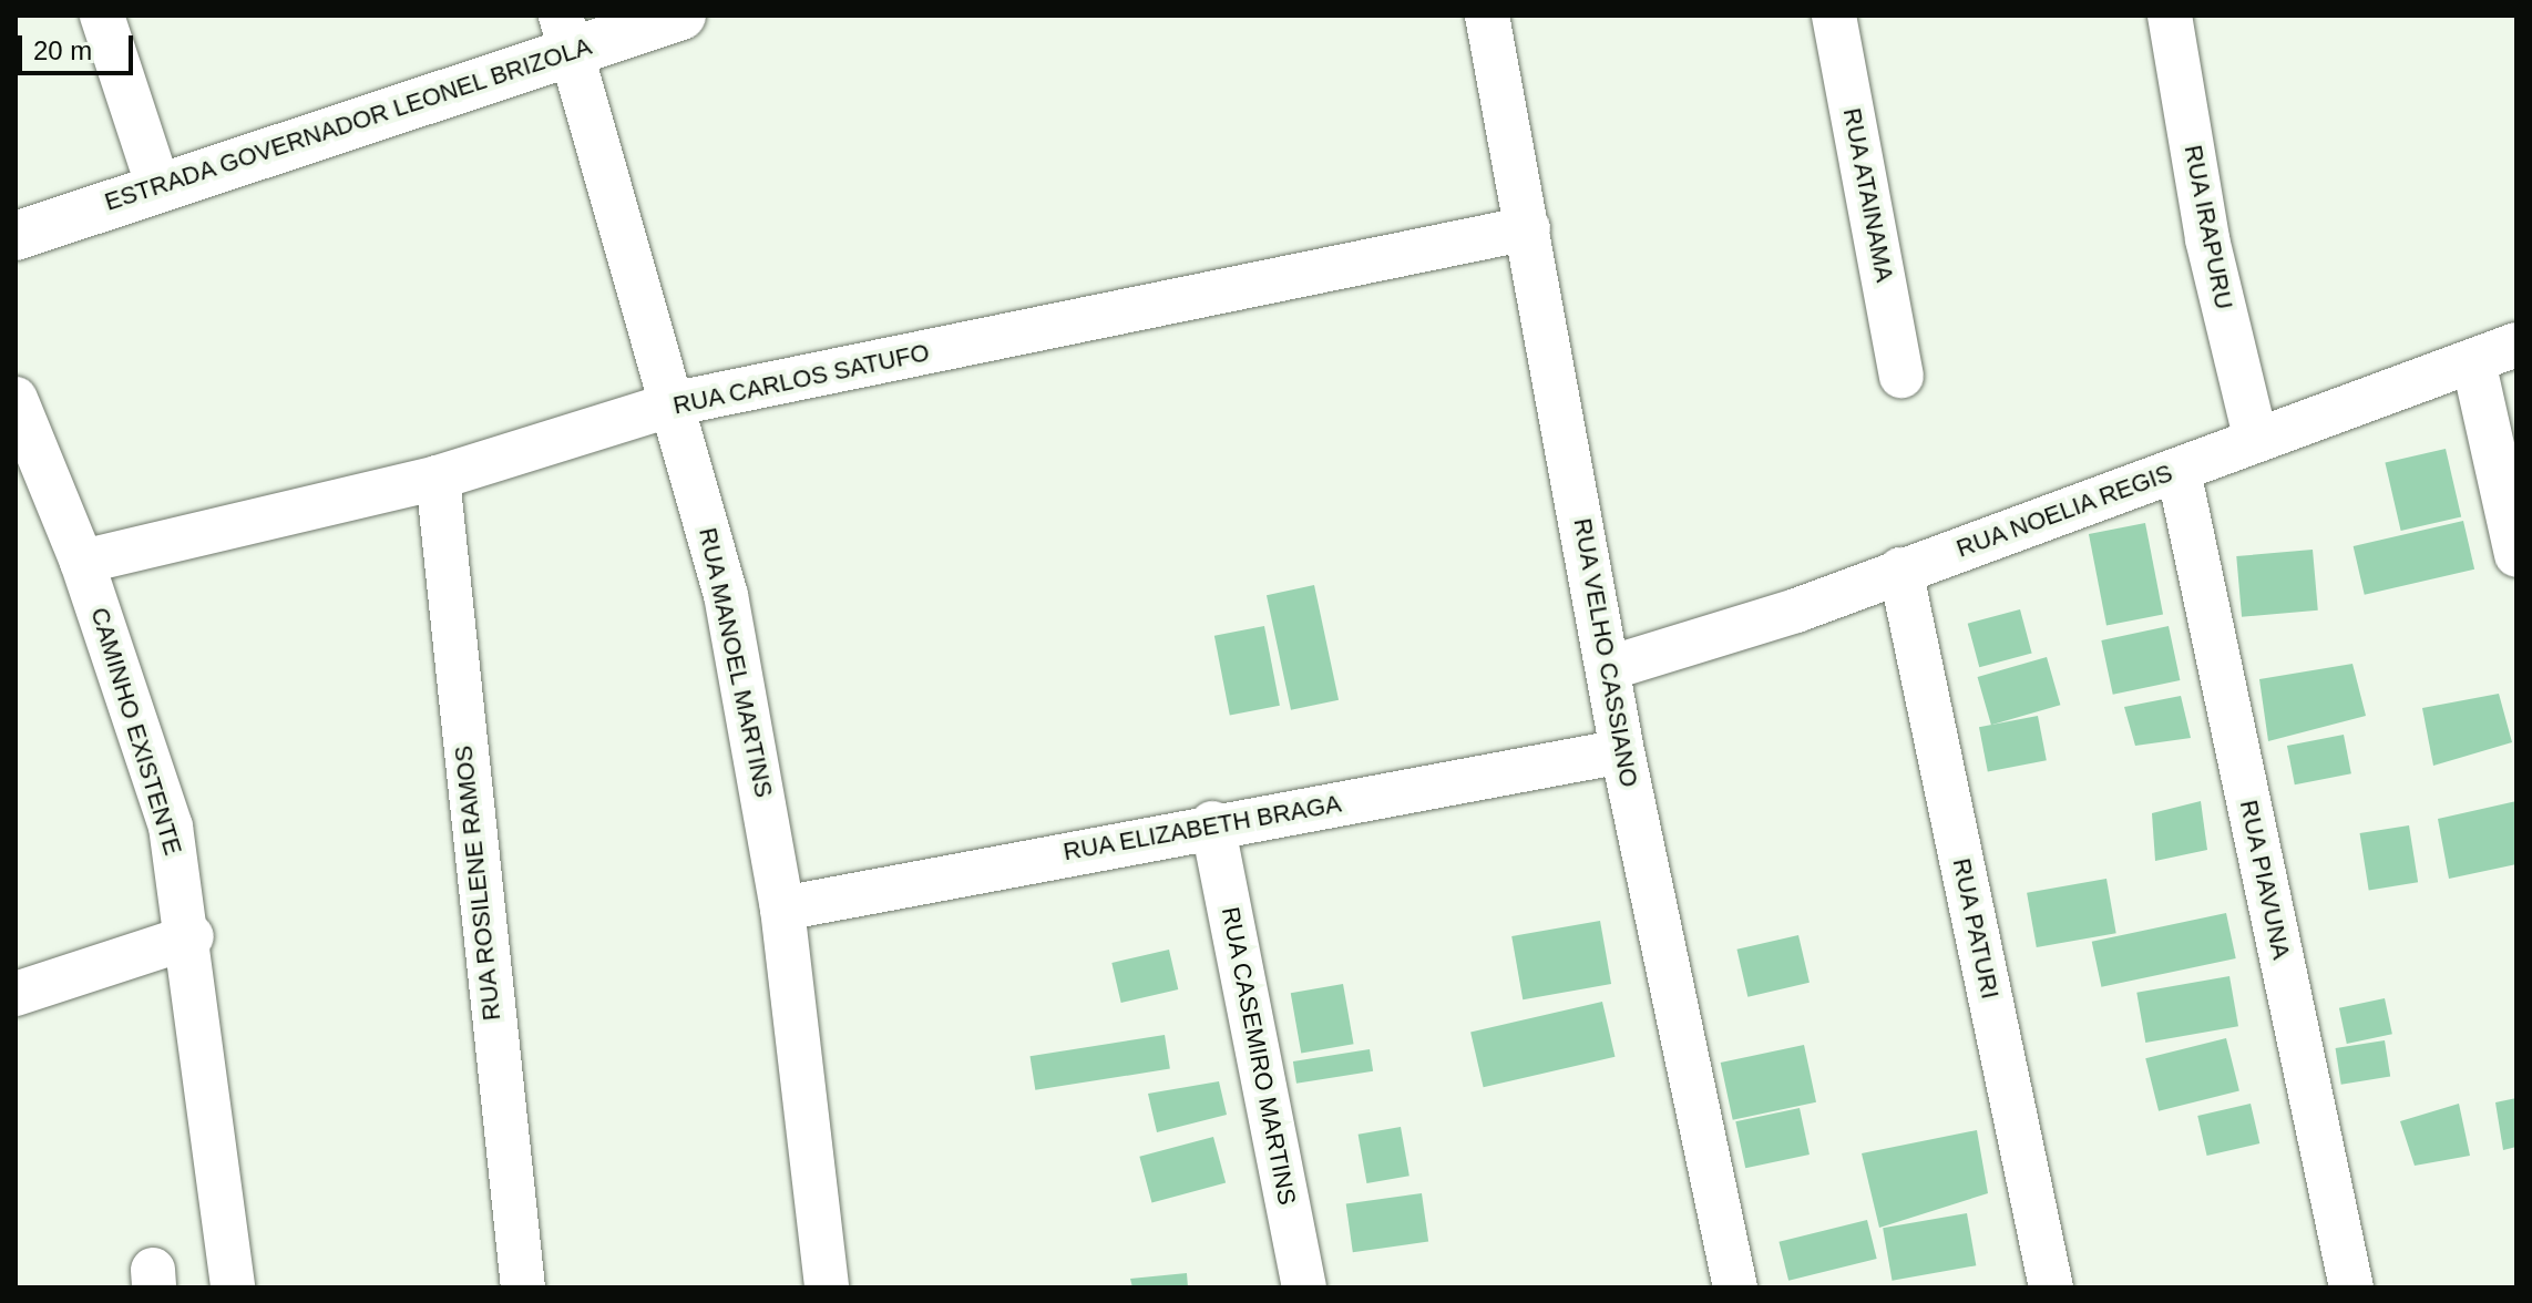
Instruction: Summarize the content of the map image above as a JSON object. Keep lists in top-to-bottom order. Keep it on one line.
{"streets":{"main road":["ESTRADA GOVERNADOR LEONEL BRIZOLA"],"street":["RUA ATAINAMA","RUA IRAPURU","RUA CARLOS SATUFO","RUA NOELIA REGIS","RUA VELHO CASSIANO","RUA MANOEL MARTINS","CAMINHO EXISTENTE","RUA ELIZABETH BRAGA","RUA PIAVUNA","RUA ROSILENE RAMOS","RUA PATURI","RUA CASEMIRO MARTINS"]},"crossings":[["ESTRADA GOVERNADOR LEONEL BRIZOLA","RUA MANOEL MARTINS"],["RUA IRAPURU","RUA NOELIA REGIS"],["RUA CARLOS SATUFO","RUA VELHO CASSIANO"],["RUA CARLOS SATUFO","RUA MANOEL MARTINS"],["RUA CARLOS SATUFO","CAMINHO EXISTENTE"],["RUA CARLOS SATUFO","RUA ROSILENE RAMOS"],["RUA NOELIA REGIS","RUA VELHO CASSIANO"],["RUA NOELIA REGIS","RUA PIAVUNA"],["RUA NOELIA REGIS","RUA PATURI"],["RUA VELHO CASSIANO","RUA ELIZABETH BRAGA"],["RUA MANOEL MARTINS","RUA ELIZABETH BRAGA"],["RUA ELIZABETH BRAGA","RUA CASEMIRO MARTINS"]],"scale_bar":"20 m"}
